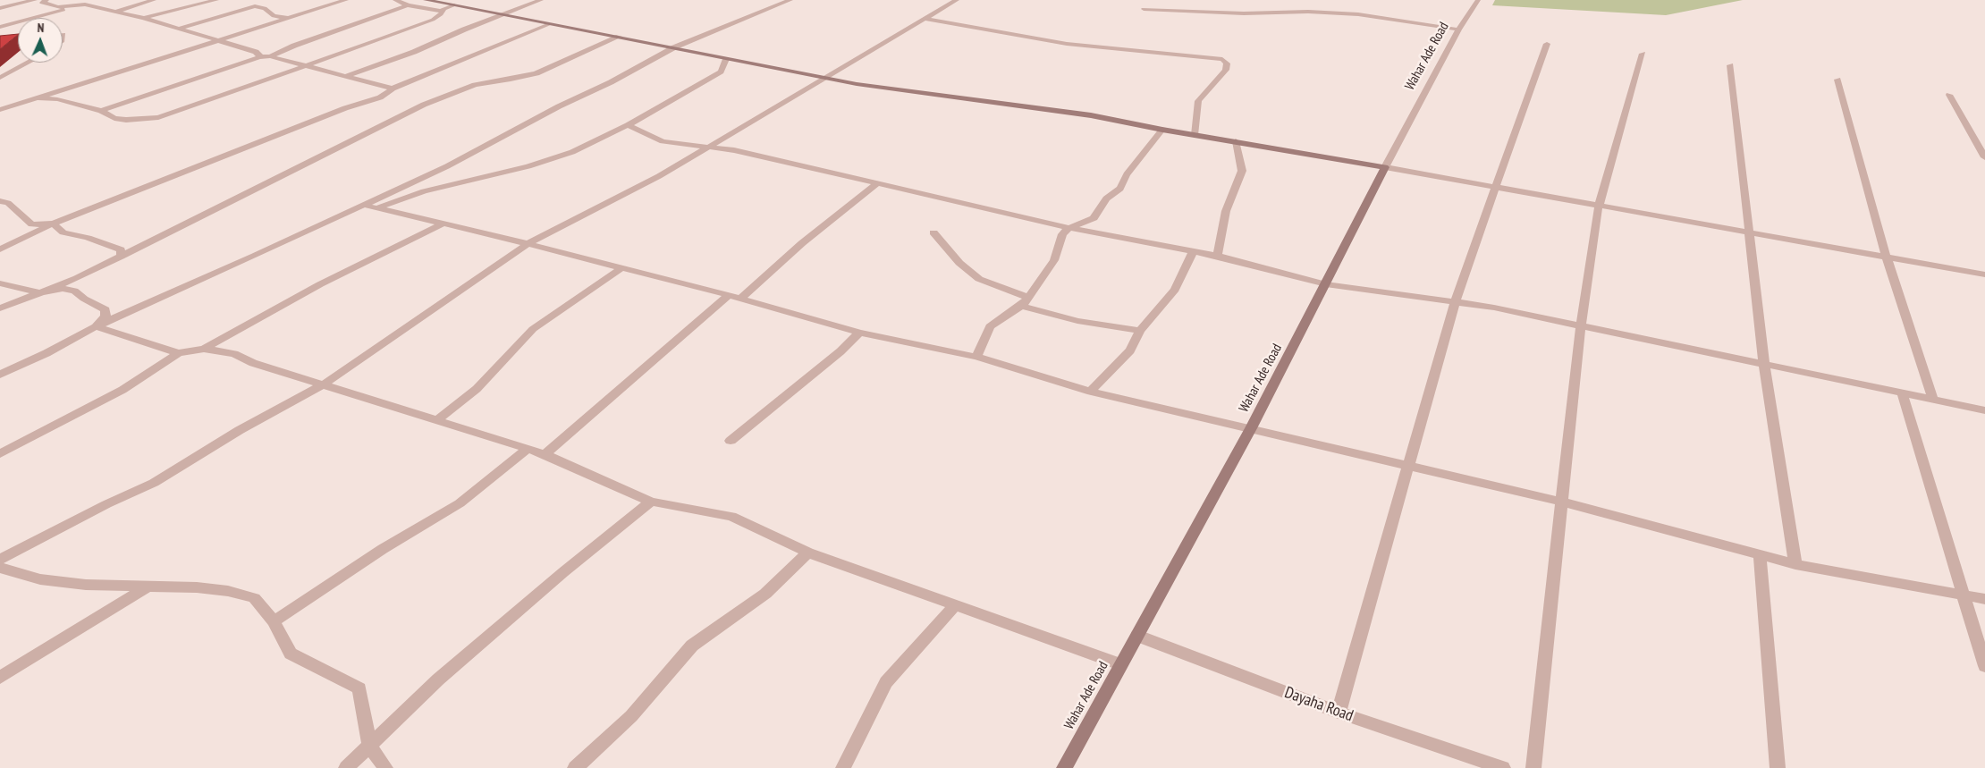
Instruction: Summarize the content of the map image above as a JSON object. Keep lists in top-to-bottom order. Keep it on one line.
{"streets":{"street":["Wahar Ade Road","Dayaha Road"]},"crossings":[["Wahar Ade Road","Dayaha Road"]],"north":"top"}
